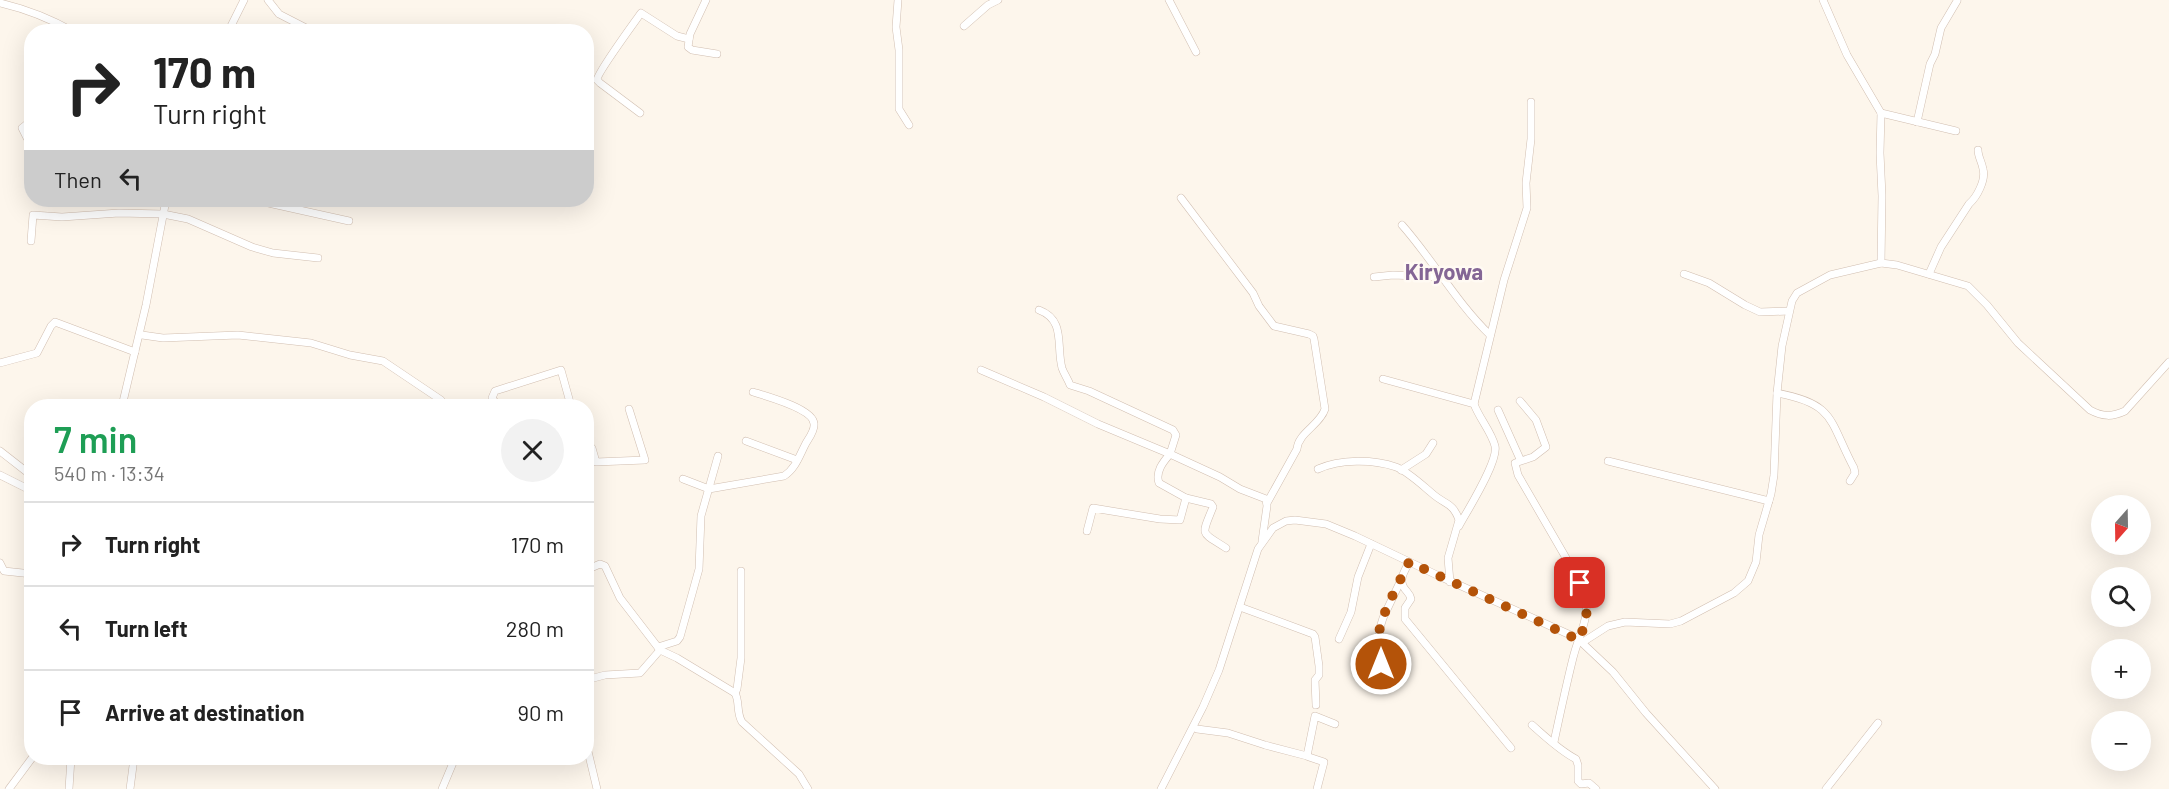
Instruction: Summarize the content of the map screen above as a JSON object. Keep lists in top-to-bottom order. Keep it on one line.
{"districts":["Kiryowa"],"north":"bottom","page":{"turn":["170 m","Turn right"],"then":"Then","heading":["7 min","540 m · 13:34"],"map_buttons":["+","−"],"list":[{"name":"Turn right","value":"170 m"},{"name":"Turn left","value":"280 m"},{"name":"Arrive at destination","value":"90 m"}]}}
